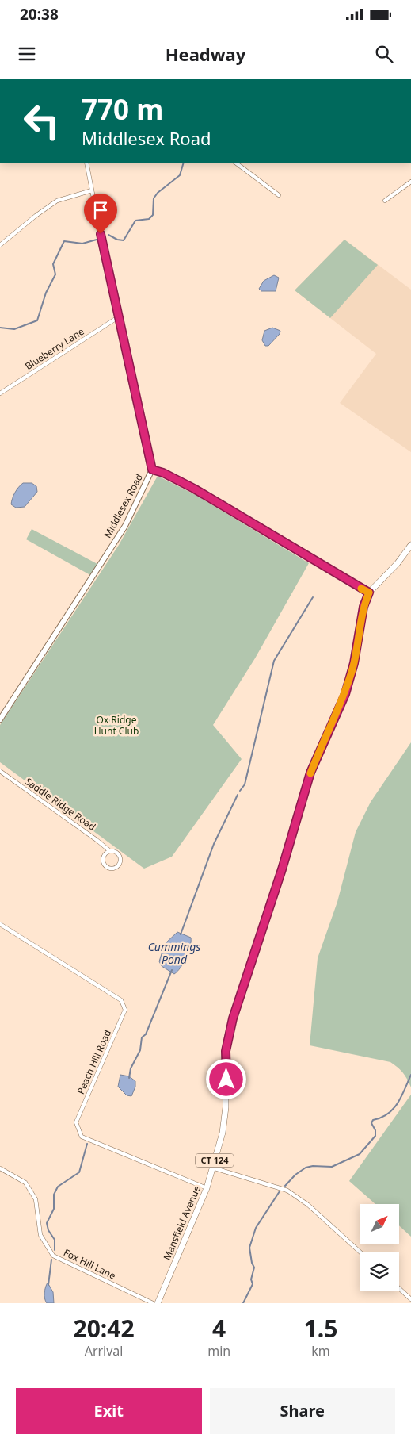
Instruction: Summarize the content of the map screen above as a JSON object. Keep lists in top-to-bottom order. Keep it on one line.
{"streets":{"main road":["Middlesex Road","CT 124","Mansfield Avenue"],"street":["Blueberry Lane","Saddle Ridge Road","Peach Hill Road","Fox Hill Lane"]},"crossings":[["Middlesex Road","Mansfield Avenue"],["Peach Hill Road","Mansfield Avenue"]],"water":["Cummings Pond"],"parks":["Ox Ridge Hunt Club"],"north":"top right","page":{"status":"20:38","header":"Headway","turn":["770 m","Middlesex Road"],"eta":["20:42","Arrival","4","min","1.5","km"],"buttons":["Exit","Share"]}}
